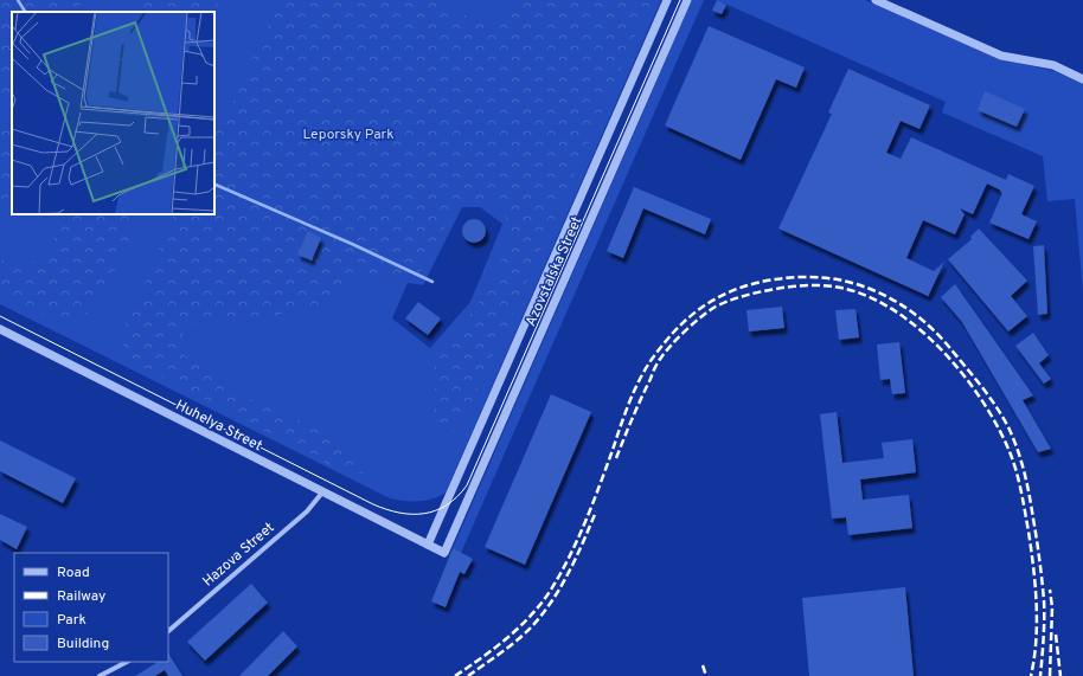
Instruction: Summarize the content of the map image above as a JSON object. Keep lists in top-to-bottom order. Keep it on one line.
{"streets":{"street":["Azovstalska Street","Huhelya Street","Hazova Street"]},"crossings":[["Azovstalska Street","Huhelya Street"],["Huhelya Street","Hazova Street"]],"parks":["Leporsky Park"],"legend":["Road","Railway","Park","Building"]}
